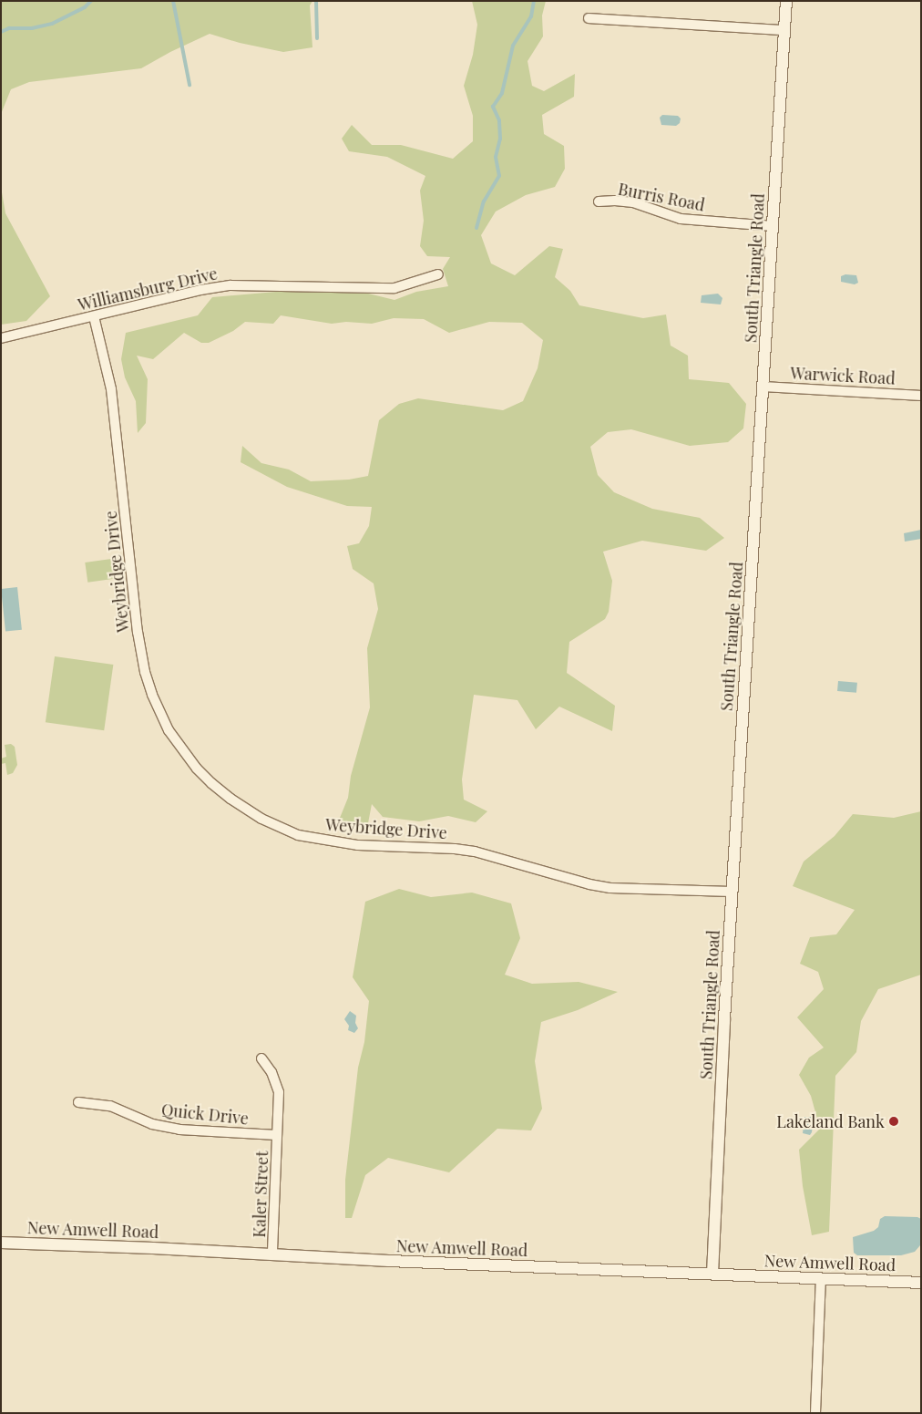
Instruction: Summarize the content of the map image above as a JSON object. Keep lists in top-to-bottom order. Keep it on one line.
{"streets":{"street":["Burris Road","South Triangle Road","Williamsburg Drive","Warwick Road","Weybridge Drive","Quick Drive","Kaler Street","New Amwell Road"]},"crossings":[["Burris Road","South Triangle Road"],["South Triangle Road","Warwick Road"],["South Triangle Road","Weybridge Drive"],["South Triangle Road","New Amwell Road"],["Williamsburg Drive","Weybridge Drive"],["Quick Drive","Kaler Street"],["Kaler Street","New Amwell Road"]],"places":["Lakeland Bank"]}
